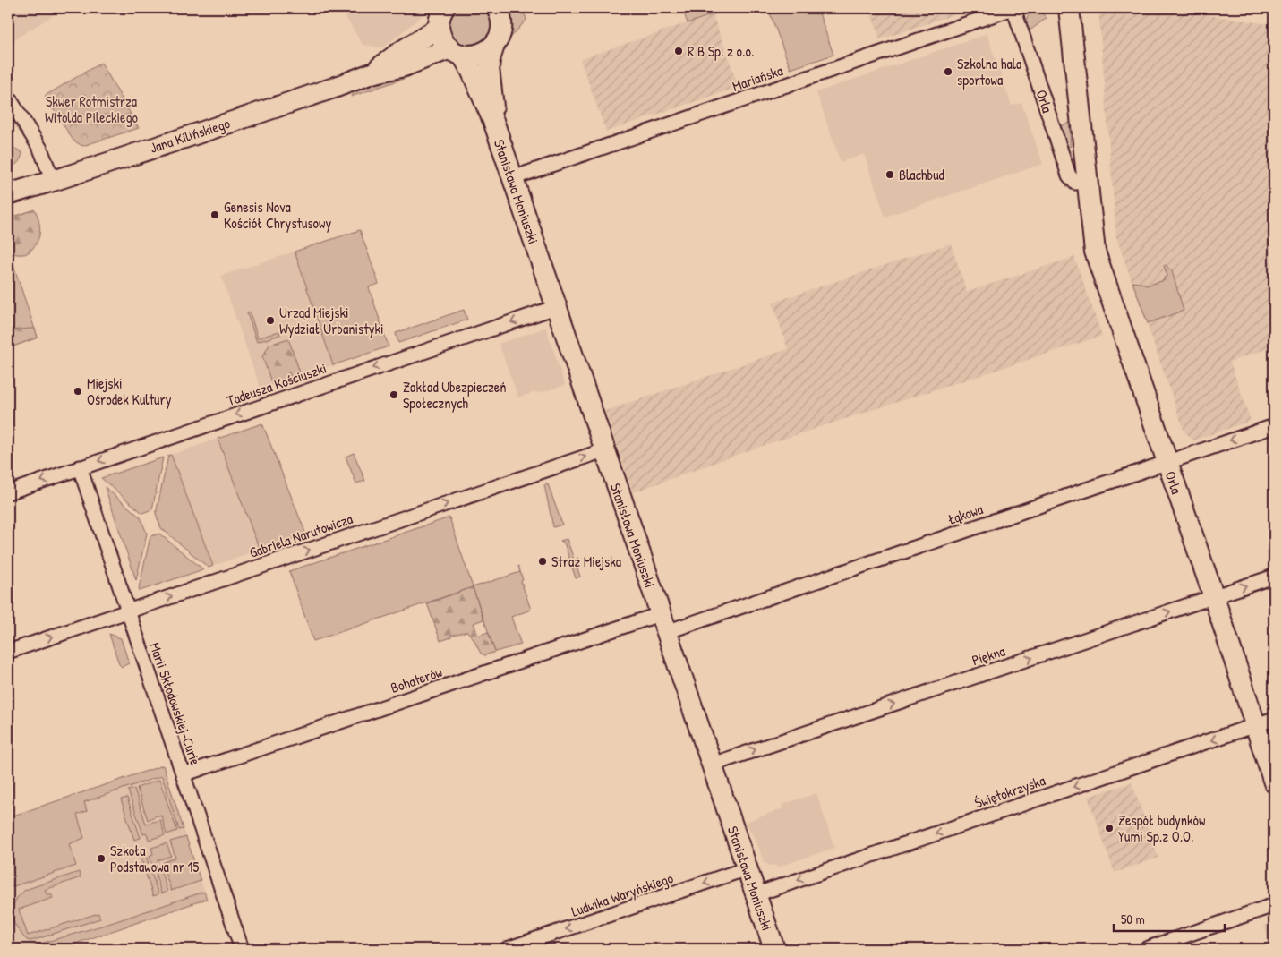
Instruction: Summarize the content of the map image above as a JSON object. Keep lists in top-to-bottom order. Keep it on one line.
{"streets":{"street":["Mariańska","Orla","Jana Kilińskiego","Stanisława Moniuszki","Tadeusza Kościuszki","Łąkowa","Gabriela Narutowicza","Piękna","Bohaterów","Marii Skłodowskiej-Curie","Świętokrzyska","Ludwika Waryńskiego"]},"crossings":[["Mariańska","Orla"],["Mariańska","Stanisława Moniuszki"],["Orla","Łąkowa"],["Orla","Piękna"],["Orla","Świętokrzyska"],["Jana Kilińskiego","Stanisława Moniuszki"],["Stanisława Moniuszki","Tadeusza Kościuszki"],["Stanisława Moniuszki","Łąkowa"],["Stanisława Moniuszki","Gabriela Narutowicza"],["Stanisława Moniuszki","Piękna"],["Stanisława Moniuszki","Bohaterów"],["Stanisława Moniuszki","Świętokrzyska"],["Stanisława Moniuszki","Ludwika Waryńskiego"],["Tadeusza Kościuszki","Marii Skłodowskiej-Curie"],["Łąkowa","Bohaterów"],["Gabriela Narutowicza","Marii Skłodowskiej-Curie"],["Bohaterów","Marii Skłodowskiej-Curie"]],"one_way":["Tadeusza Kościuszki","Gabriela Narutowicza","Piękna","Świętokrzyska","Ludwika Waryńskiego"],"parks":["Skwer Rotmistrza Witolda Pileckiego"],"places":["R B Sp. z o.o.","Szkolna hala sportowa","Blachbud","Genesis Nova Kościół Chrystusowy","Urząd Miejski Wydział Urbanistyki","Miejski Ośrodek Kultury","Zakład Ubezpieczeń Społecznych","Straż Miejska","Zespół budynków Yumi Sp.z O.O.","Szkoła Podstawowa nr 15"],"scale_bar":"50 m"}
